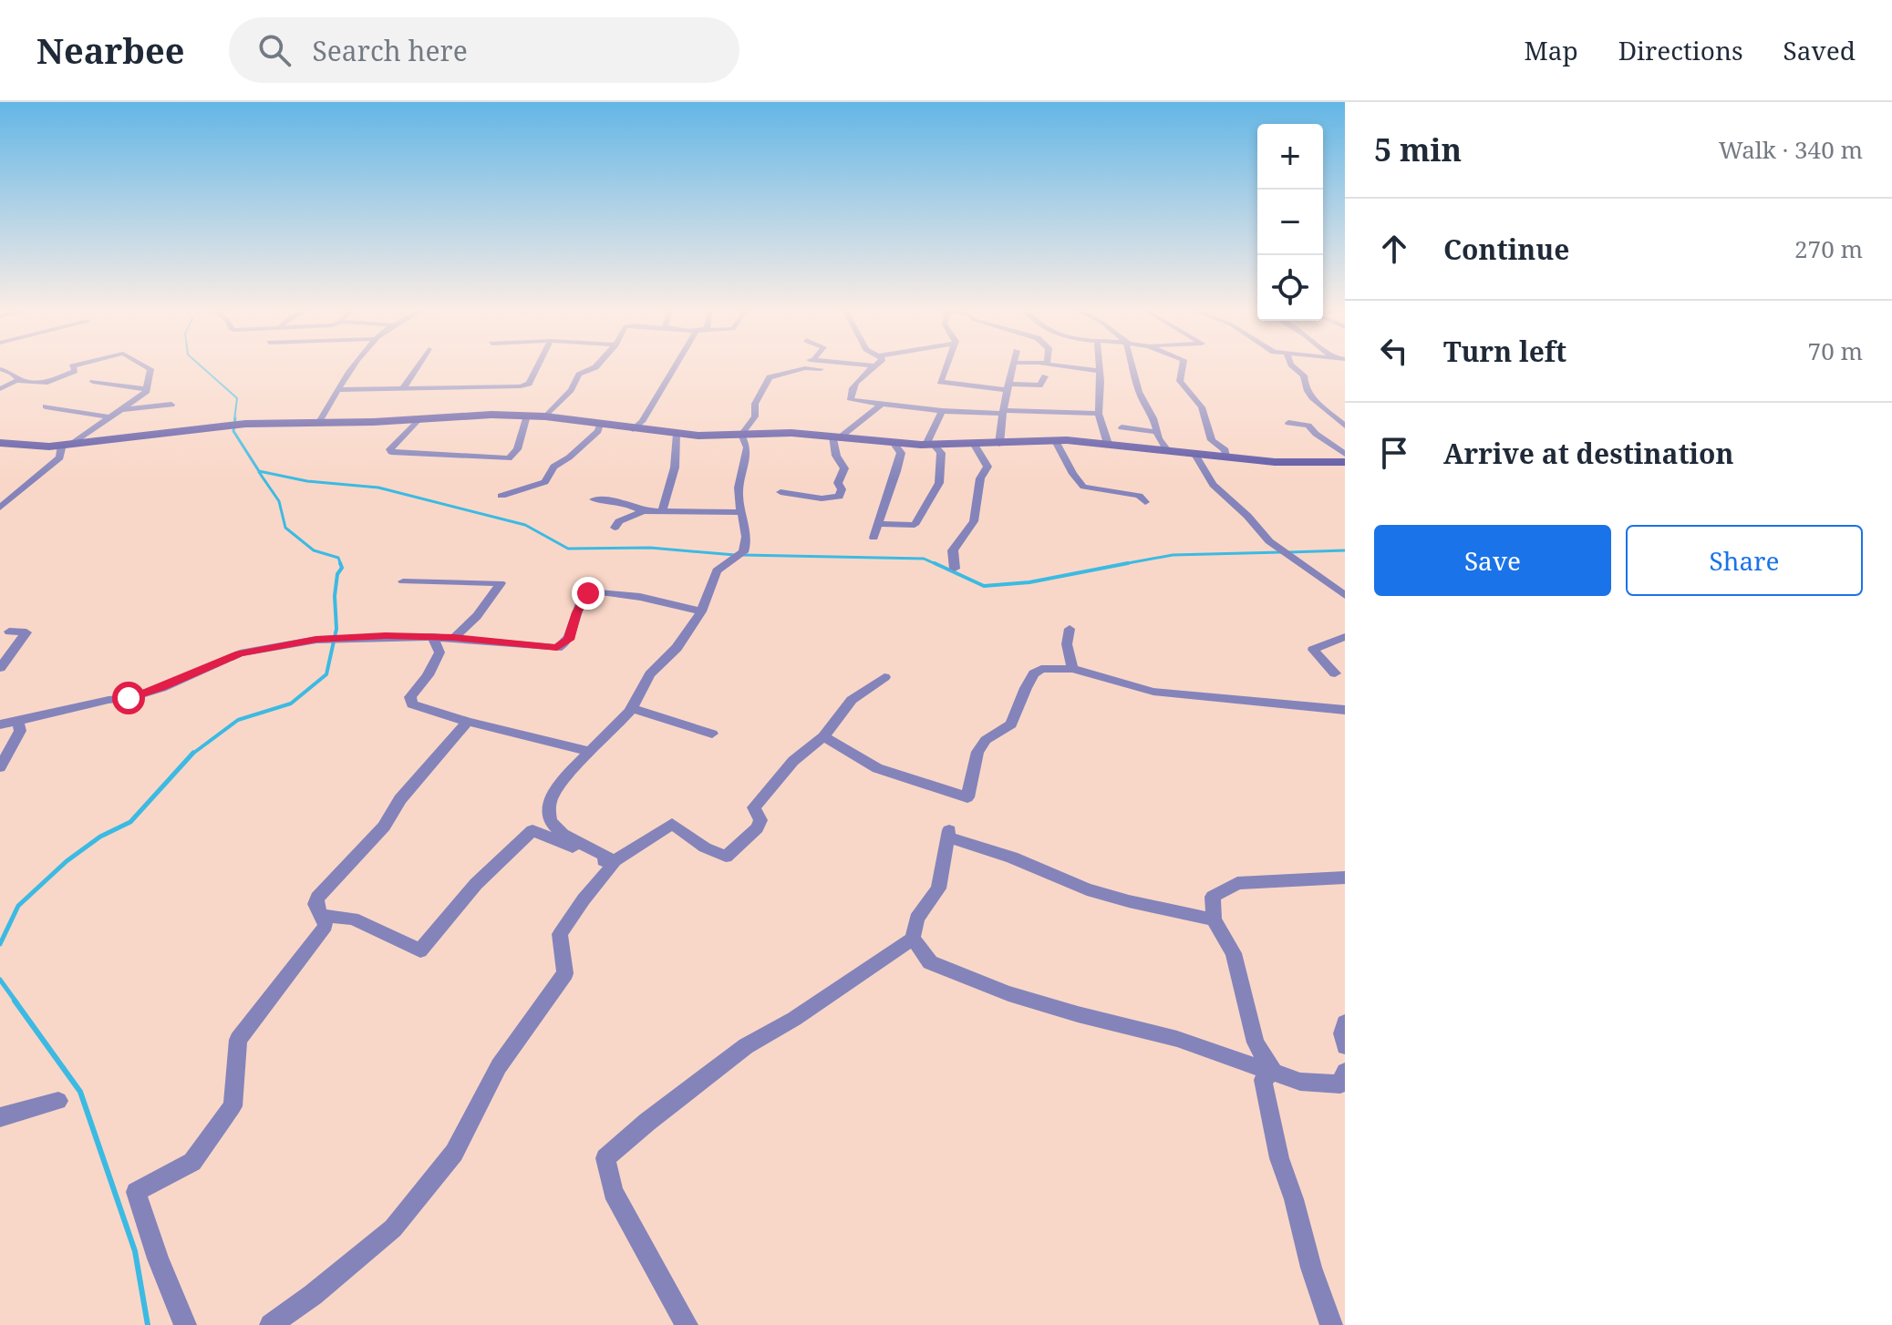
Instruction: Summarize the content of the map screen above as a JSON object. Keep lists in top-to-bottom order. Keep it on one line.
{"page":{"header":"Nearbee","search":"Search here","nav":["Map","Directions","Saved"],"heading":["5 min","Walk · 340 m"],"map_buttons":["+","−"],"list":[["Continue","270 m"],["Turn left","70 m"],"Arrive at destination"],"buttons":["Save","Share"]}}
